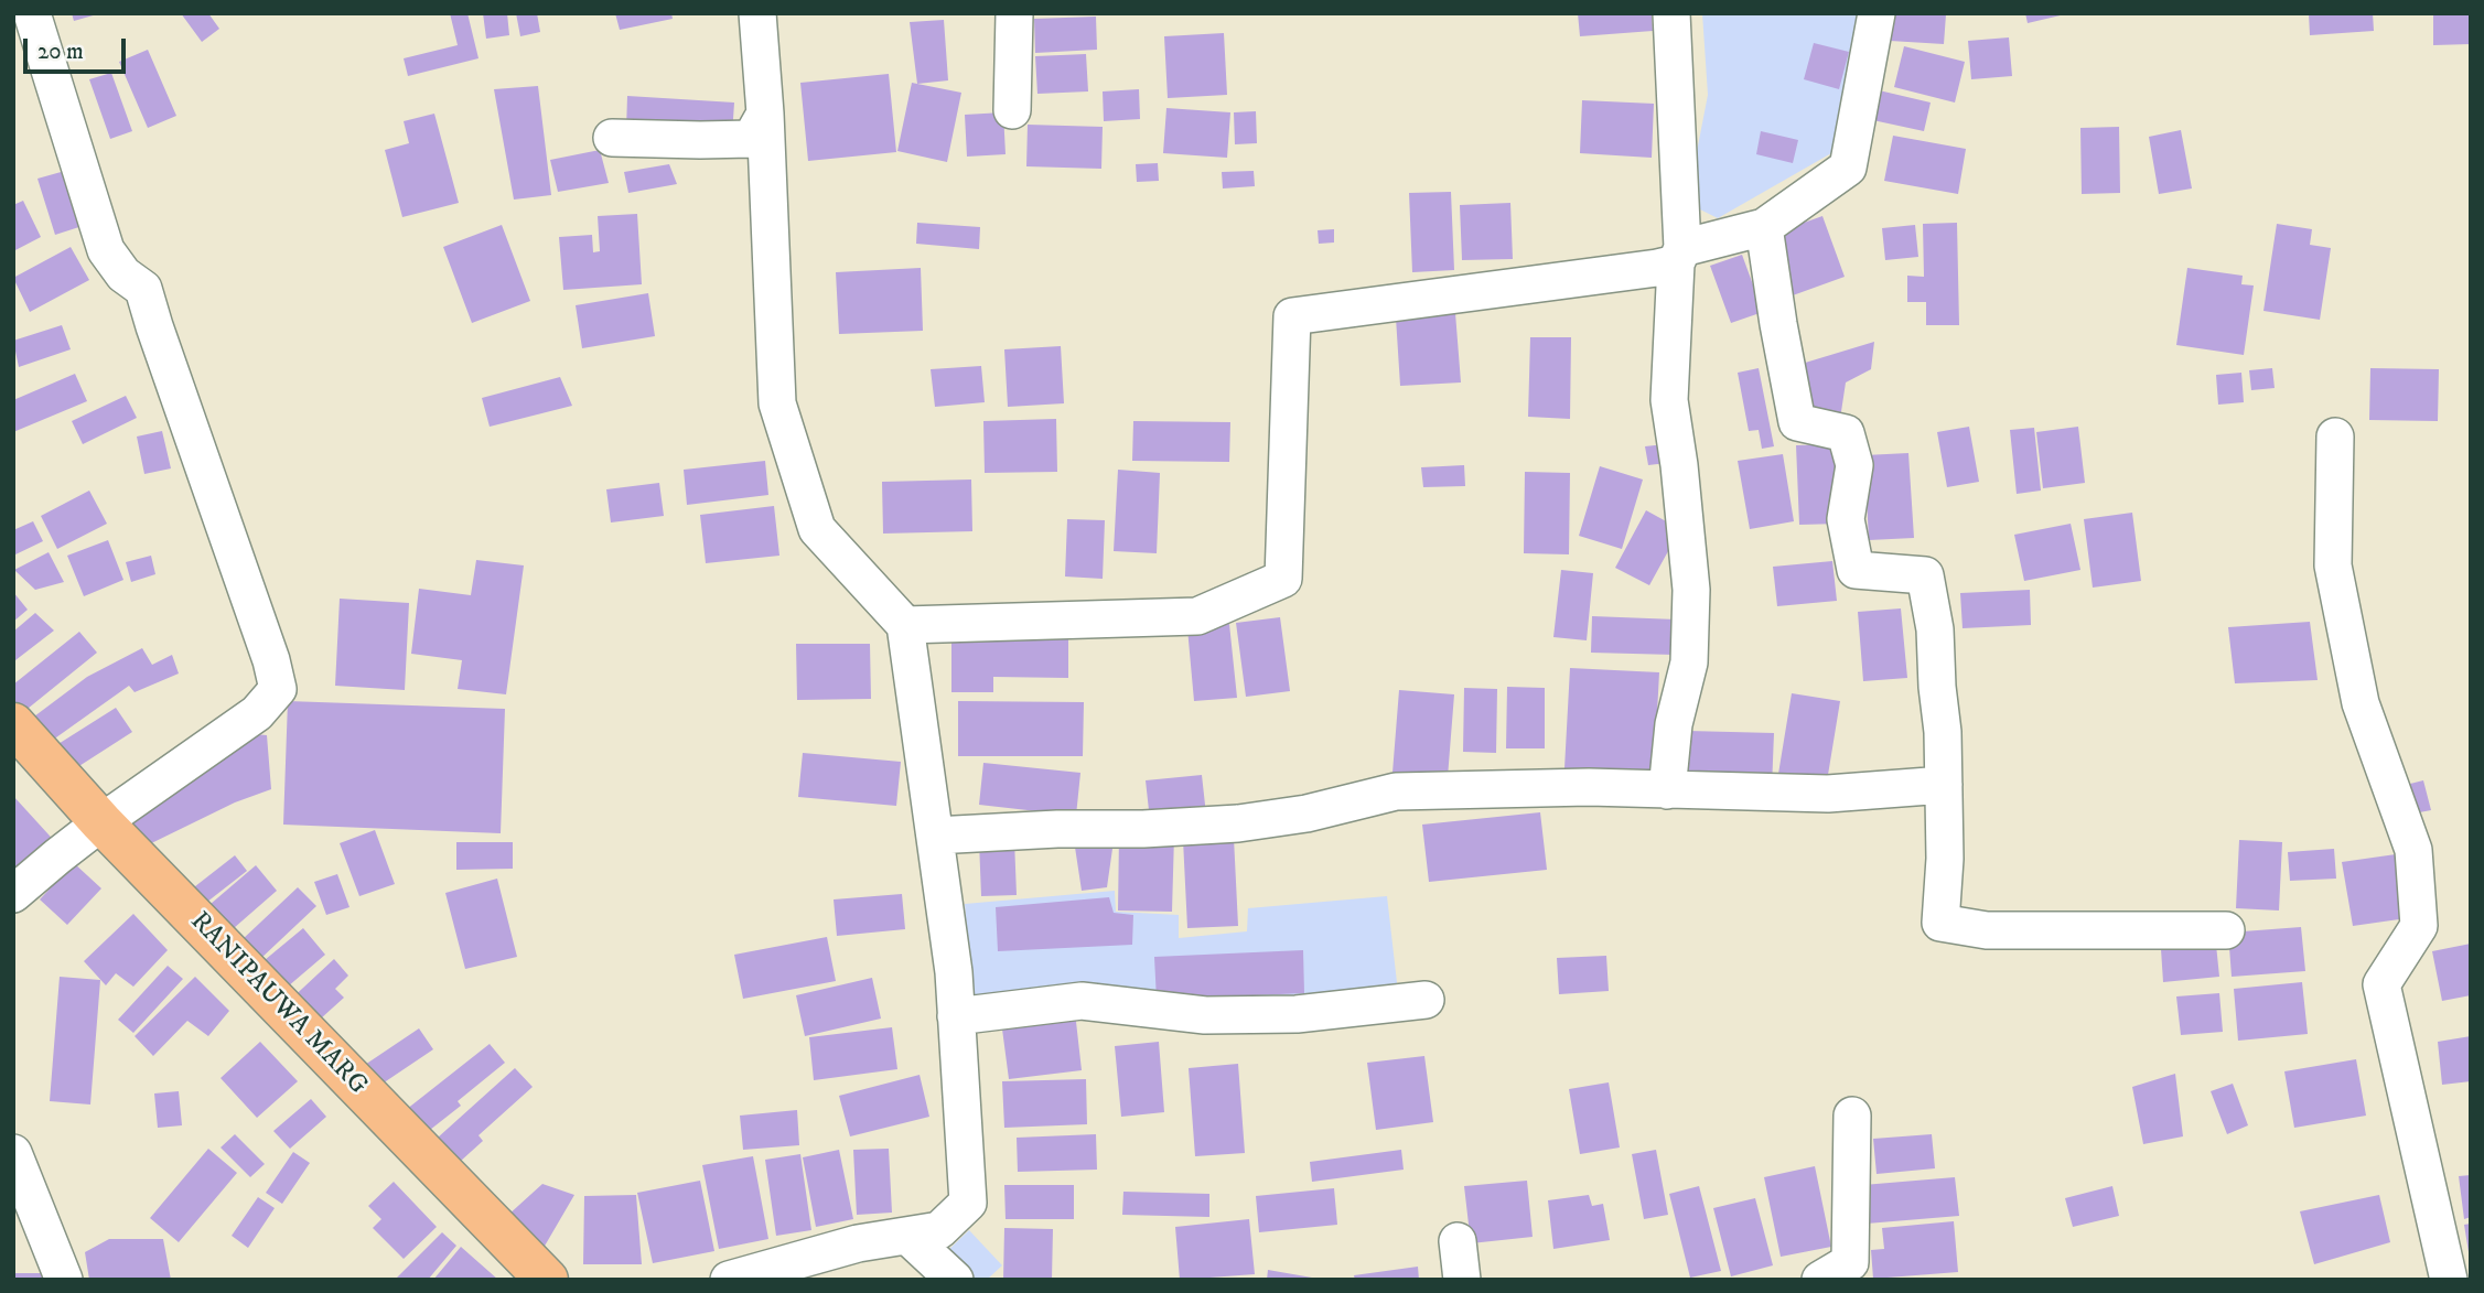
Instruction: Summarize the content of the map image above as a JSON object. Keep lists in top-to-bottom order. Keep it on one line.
{"streets":{"main road":["RANIPAUWA MARG"]},"scale_bar":"20 m"}
